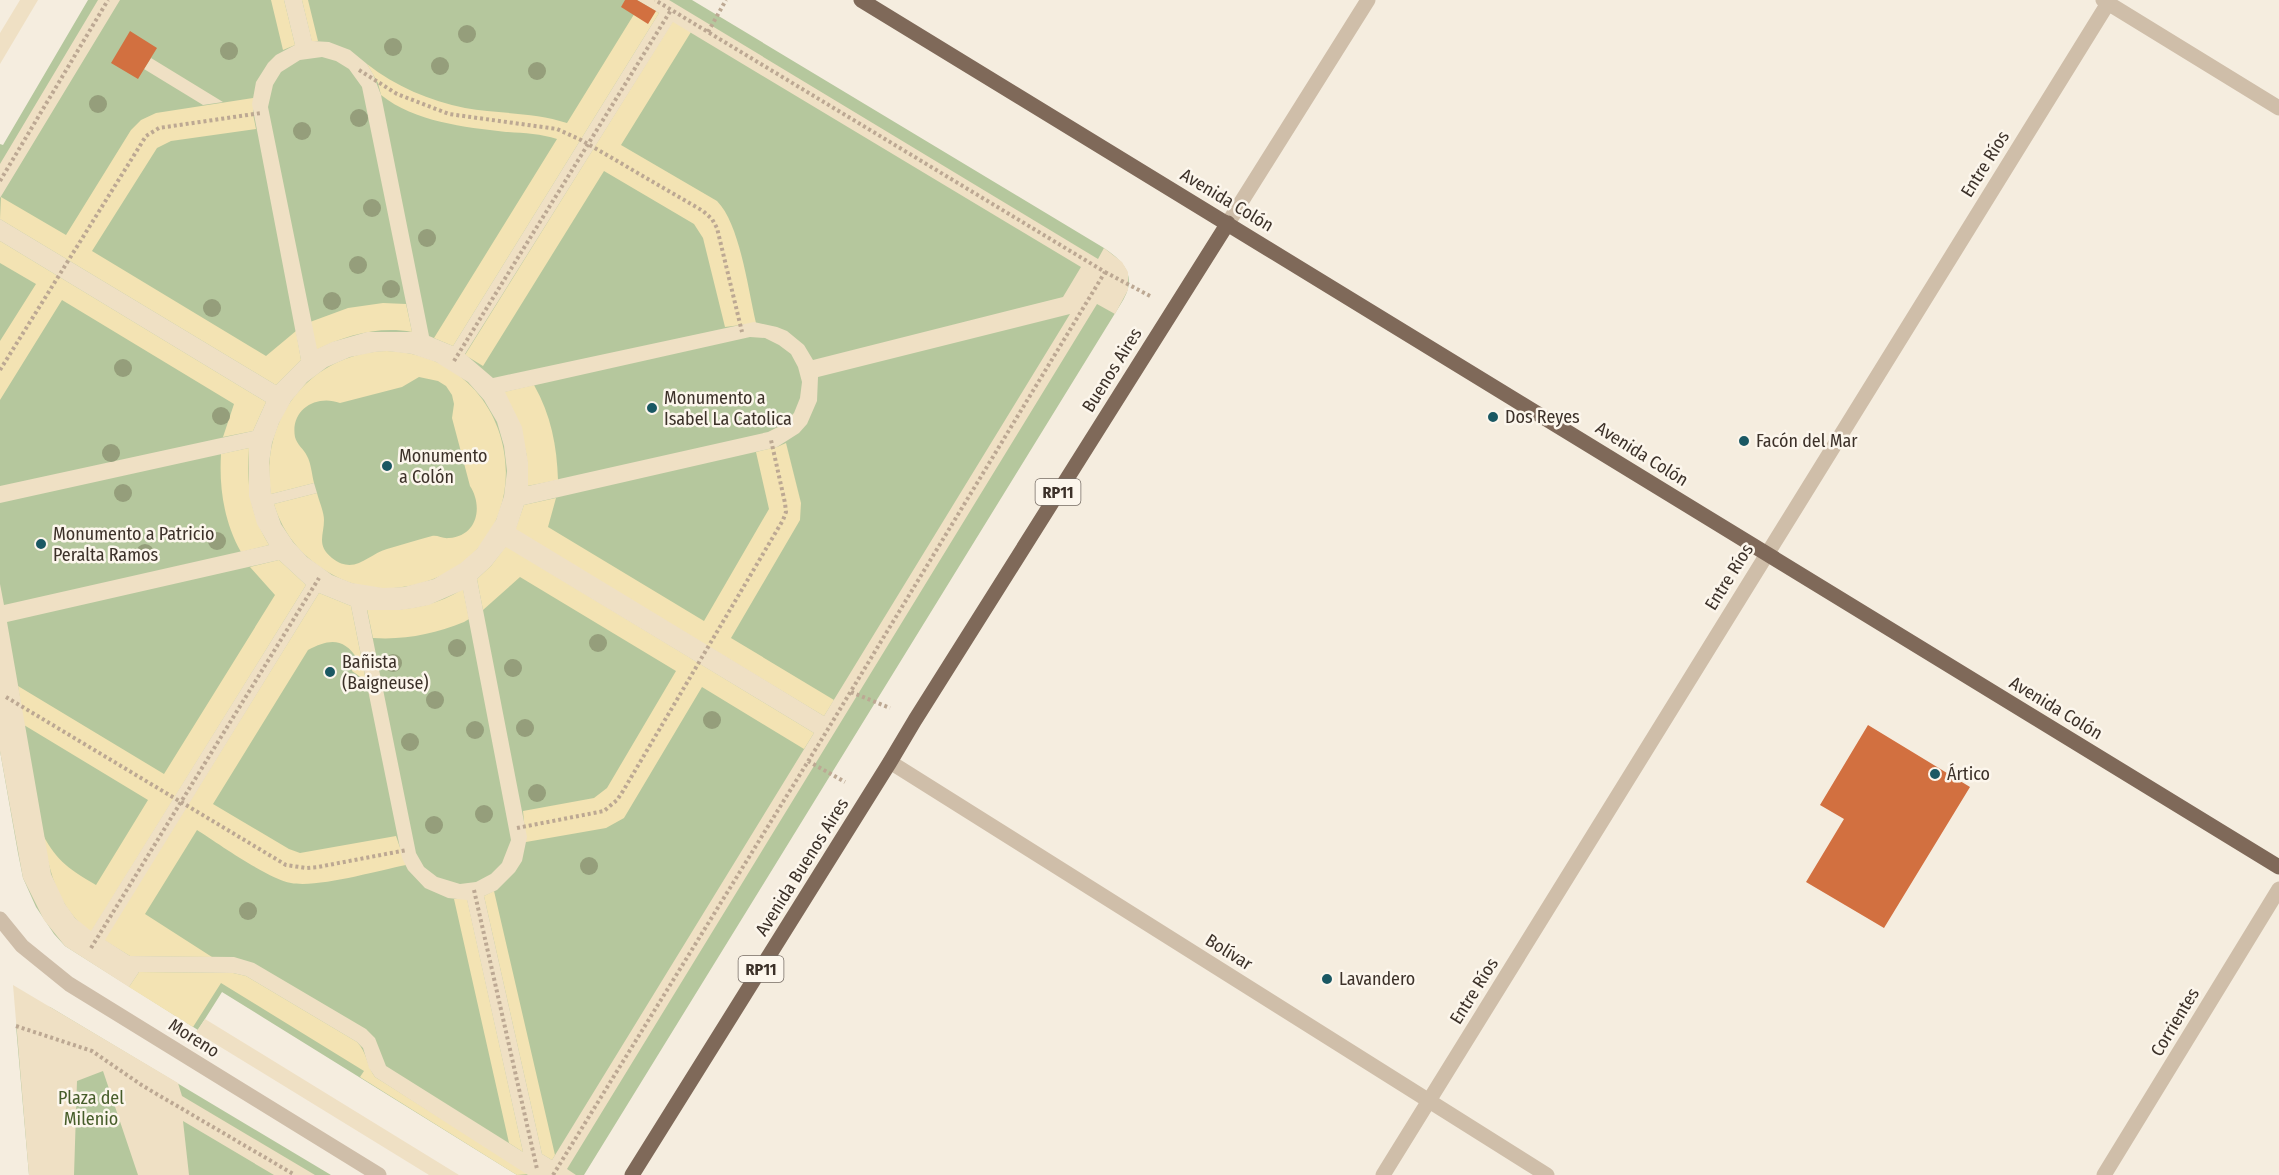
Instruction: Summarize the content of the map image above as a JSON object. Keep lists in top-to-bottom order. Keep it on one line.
{"streets":{"main road":["Avenida Colón","Buenos Aires","RP11","Avenida Buenos Aires"],"street":["Entre Ríos","Bolívar","Corrientes","Moreno"]},"crossings":[["Entre Ríos","Avenida Colón"],["Entre Ríos","Bolívar"],["Avenida Colón","Buenos Aires"],["Buenos Aires","Avenida Buenos Aires"],["Buenos Aires","Bolívar"],["Avenida Buenos Aires","Bolívar"]],"parks":["Plaza del Milenio"],"places":["Monumento a Isabel La Catolica","Dos Reyes","Facón del Mar","Monumento a Colón","Monumento a Patricio Peralta Ramos","Bañista (Baigneuse)","Ártico","Lavandero"]}
